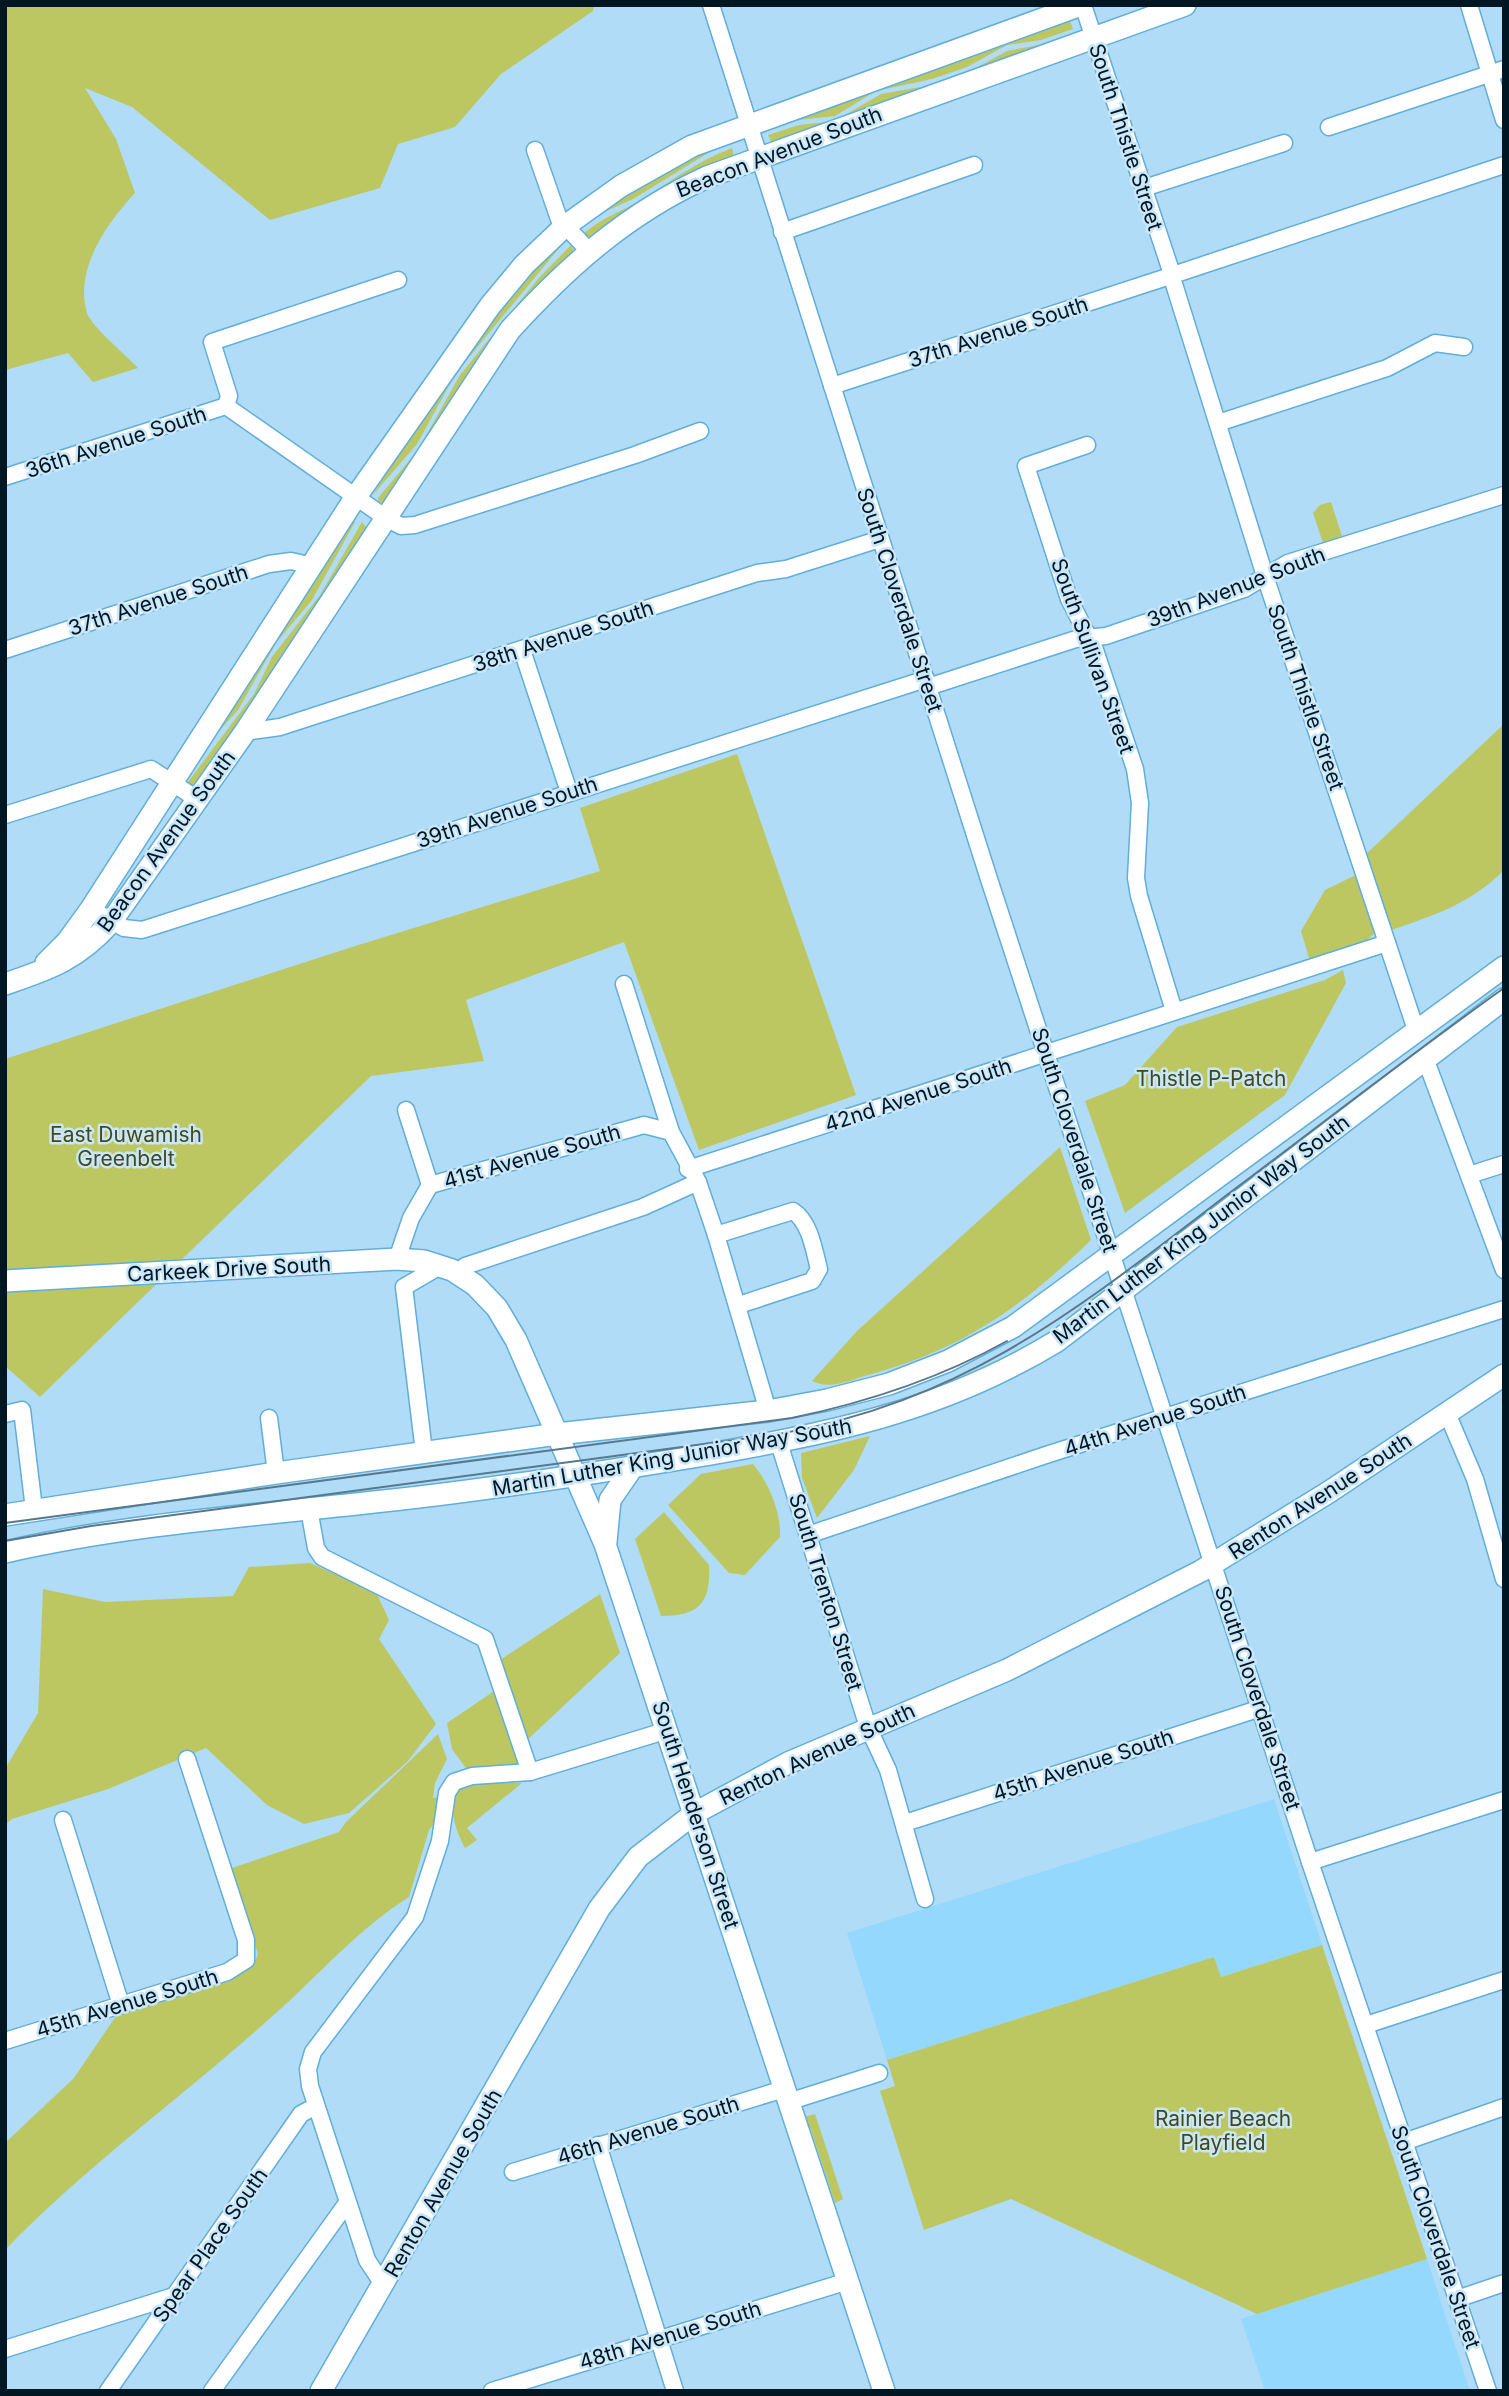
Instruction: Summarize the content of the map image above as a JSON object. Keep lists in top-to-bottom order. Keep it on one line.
{"streets":{"main road":["Beacon Avenue South","Martin Luther King Junior Way South","Carkeek Drive South","Renton Avenue South","South Henderson Street"],"street":["South Thistle Street","37th Avenue South","36th Avenue South","39th Avenue South","South Cloverdale Street","38th Avenue South","South Sullivan Street","42nd Avenue South","41st Avenue South","44th Avenue South","South Trenton Street","45th Avenue South","46th Avenue South","Spear Place South","48th Avenue South"]},"crossings":[["South Thistle Street","Beacon Avenue South"],["South Thistle Street","37th Avenue South"],["South Thistle Street","39th Avenue South"],["South Thistle Street","42nd Avenue South"],["South Thistle Street","Martin Luther King Junior Way South"],["Beacon Avenue South","37th Avenue South"],["Beacon Avenue South","39th Avenue South"],["Beacon Avenue South","South Cloverdale Street"],["Beacon Avenue South","38th Avenue South"],["37th Avenue South","South Cloverdale Street"],["39th Avenue South","South Cloverdale Street"],["39th Avenue South","South Sullivan Street"],["South Cloverdale Street","38th Avenue South"],["South Cloverdale Street","42nd Avenue South"],["South Cloverdale Street","Martin Luther King Junior Way South"],["South Cloverdale Street","44th Avenue South"],["South Cloverdale Street","Renton Avenue South"],["South Cloverdale Street","45th Avenue South"],["South Sullivan Street","42nd Avenue South"],["42nd Avenue South","Martin Luther King Junior Way South"],["42nd Avenue South","Carkeek Drive South"],["42nd Avenue South","South Henderson Street"],["41st Avenue South","Carkeek Drive South"],["Martin Luther King Junior Way South","South Trenton Street"],["Martin Luther King Junior Way South","South Henderson Street"],["Carkeek Drive South","South Henderson Street"],["44th Avenue South","South Trenton Street"],["Renton Avenue South","South Trenton Street"],["Renton Avenue South","South Henderson Street"],["South Trenton Street","45th Avenue South"],["South Henderson Street","46th Avenue South"],["South Henderson Street","48th Avenue South"]],"parks":["Thistle P-Patch","East Duwamish Greenbelt","Rainier Beach Playfield"]}
